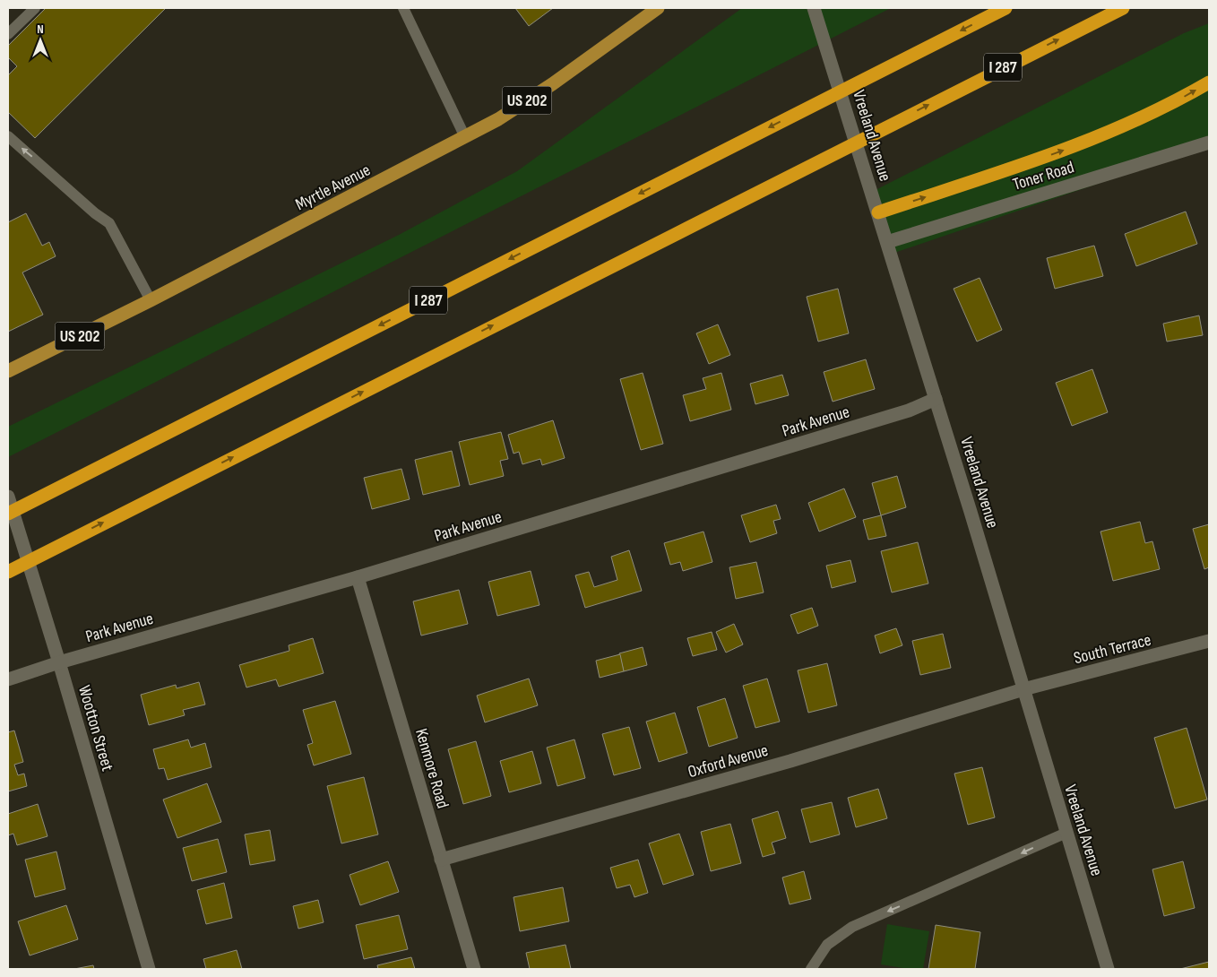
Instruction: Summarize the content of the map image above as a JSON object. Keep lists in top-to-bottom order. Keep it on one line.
{"streets":{"highway":["I 287"],"main road":["US 202","Myrtle Avenue"],"street":["Vreeland Avenue","Toner Road","Park Avenue","South Terrace","Wootton Street","Oxford Avenue","Kenmore Road"]},"crossings":[["Vreeland Avenue","Toner Road"],["Vreeland Avenue","Park Avenue"],["Vreeland Avenue","South Terrace"],["Vreeland Avenue","Oxford Avenue"],["Park Avenue","Wootton Street"],["Park Avenue","Kenmore Road"],["South Terrace","Oxford Avenue"],["Oxford Avenue","Kenmore Road"]],"north":"top"}
